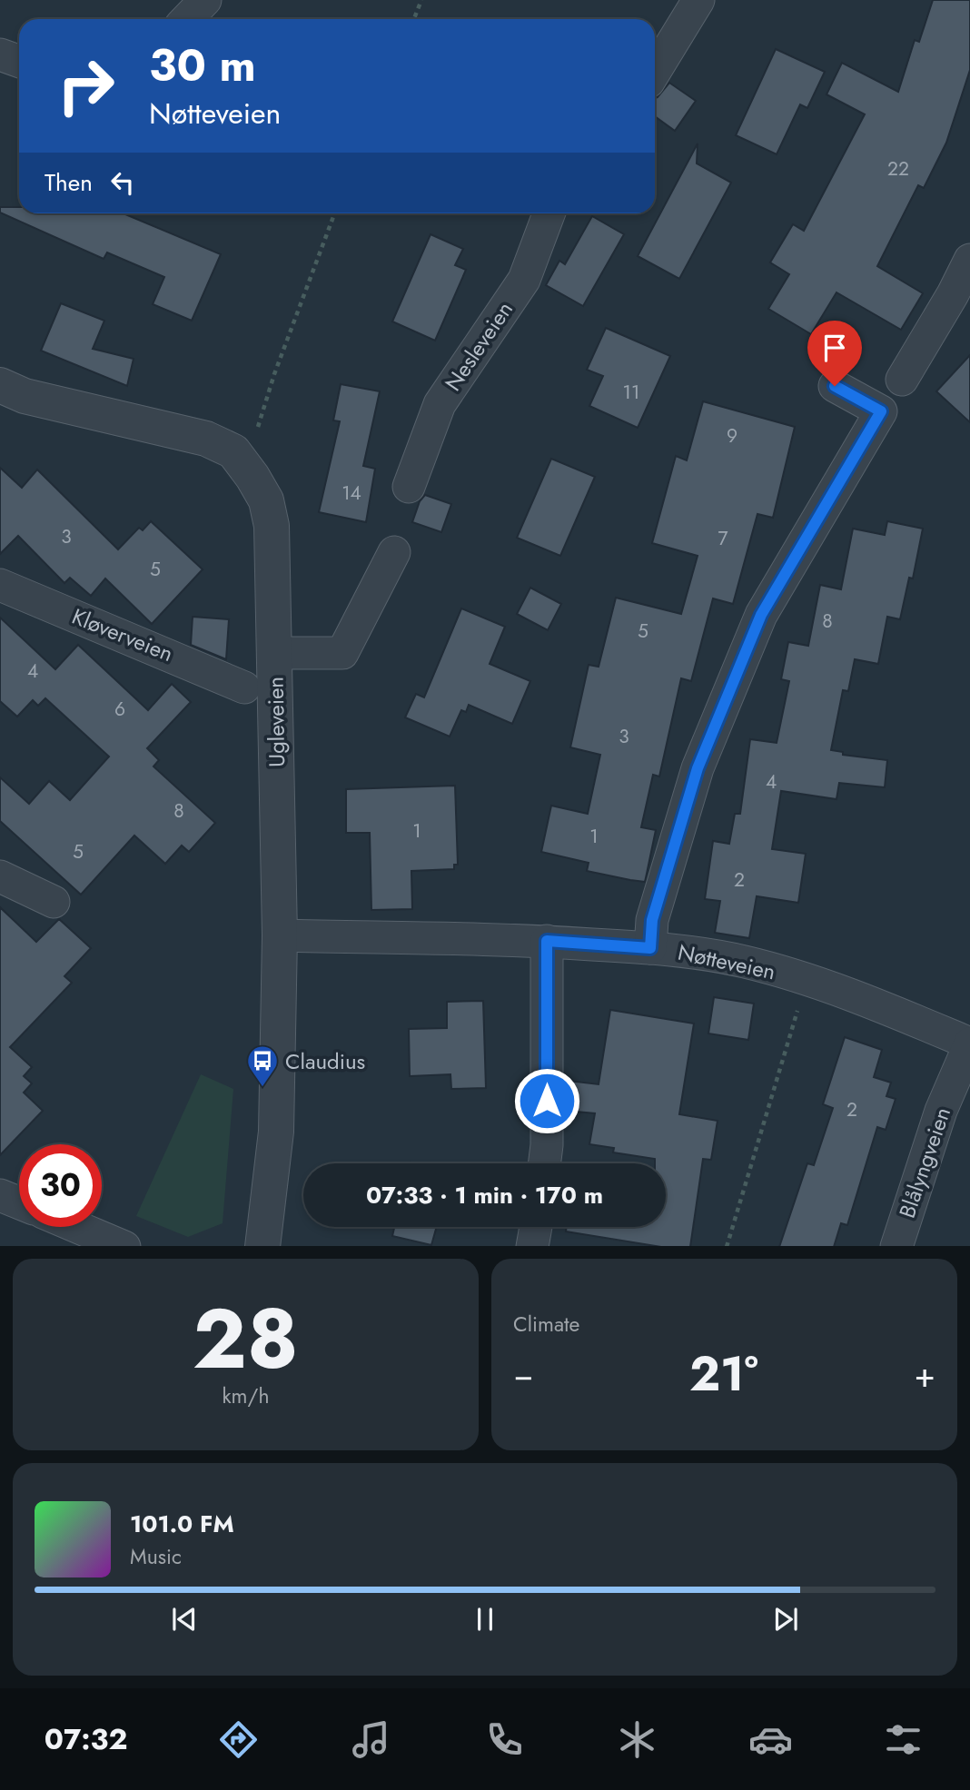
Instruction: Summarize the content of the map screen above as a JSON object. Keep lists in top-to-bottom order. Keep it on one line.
{"streets":{"street":["Nesleveien","Kløverveien","Ugleveien","Nøtteveien","Blålyngveien"]},"crossings":[["Ugleveien","Nøtteveien"],["Nøtteveien","Blålyngveien"]],"places":{"bus stop":["Claudius"]},"house_numbers":["22","11","9","14","3","7","5","8","5","4","6","3","4","8","1","1","5","2","2"],"page":{"turn":["30 m","Nøtteveien"],"then":"Then","limit":"30","trip":"07:33 · 1 min · 170 m","tile":[["28","km/h"],"Climate"],"heat":["−","21°","+"],"song":["101.0 FM","Music"],"tabs":"07:32"}}
